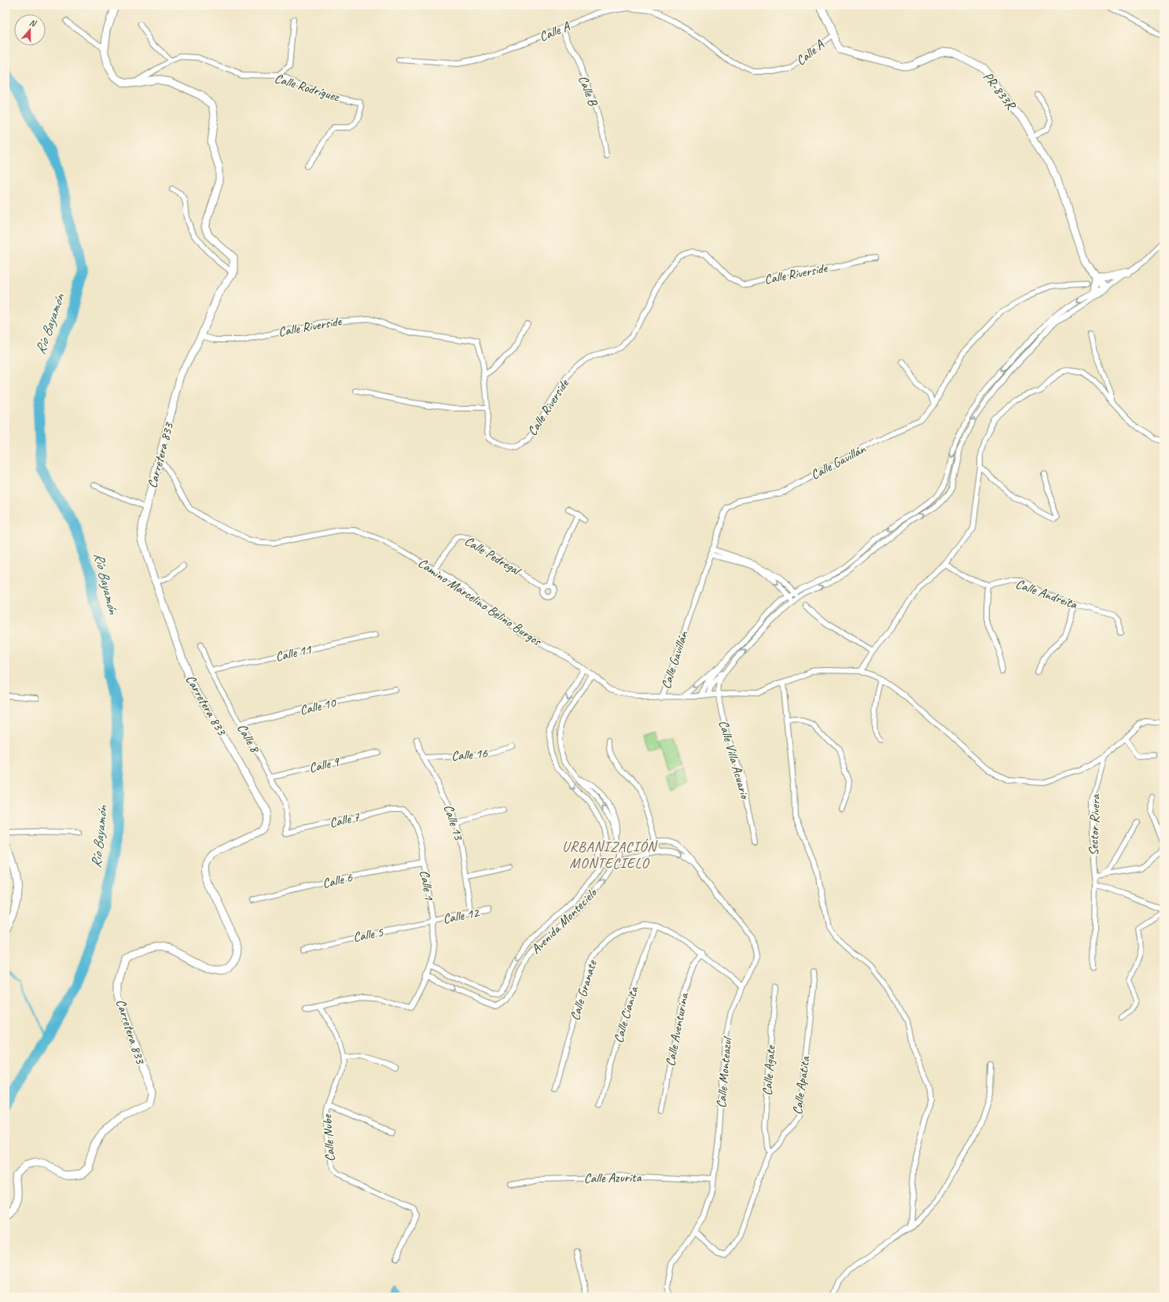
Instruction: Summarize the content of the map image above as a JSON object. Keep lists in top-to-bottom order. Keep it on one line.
{"streets":{"street":["Calle A","Calle Rodríguez","Calle B","PR-833R","Calle Riverside","Carretera 833","Calle Gavillán","Calle Pedregal","Calle Andreíta","Camino Marcelino Belino Burgos","Calle 11","Calle 10","Calle 8","Calle 16","Calle Villa Acuario","Calle 9","Calle 7","Calle 13","Sector Rivera","Calle 6","Calle 1","Calle 12","Avenida Montecielo","Calle 5","Calle Granate","Calle Cianita","Calle Aventurina","Calle Agate","Calle Monteazul","Calle Apatita","Calle Nube","Calle Azurita"]},"crossings":[["Calle A","Calle B"],["Calle A","PR-833R"],["Calle Riverside","Carretera 833"],["Carretera 833","Camino Marcelino Belino Burgos"],["Calle Gavillán","Camino Marcelino Belino Burgos"],["Calle Pedregal","Camino Marcelino Belino Burgos"],["Camino Marcelino Belino Burgos","Calle Villa Acuario"],["Camino Marcelino Belino Burgos","Sector Rivera"],["Calle 11","Calle 8"],["Calle 10","Calle 8"],["Calle 8","Calle 9"],["Calle 8","Calle 7"],["Calle 16","Calle 13"],["Calle 7","Calle 1"],["Calle 13","Calle 12"],["Calle 6","Calle 1"],["Calle 1","Calle 12"],["Calle 1","Avenida Montecielo"],["Calle 1","Calle 5"],["Calle 1","Calle Nube"],["Calle 12","Calle 5"],["Avenida Montecielo","Calle Monteazul"],["Calle Granate","Calle Cianita"],["Calle Granate","Calle Aventurina"],["Calle Granate","Calle Monteazul"],["Calle Agate","Calle Apatita"],["Calle Monteazul","Calle Apatita"],["Calle Monteazul","Calle Azurita"]],"districts":["URBANIZACIÓN MONTECIELO"],"water":["Río Bayamón"],"north":"top"}
